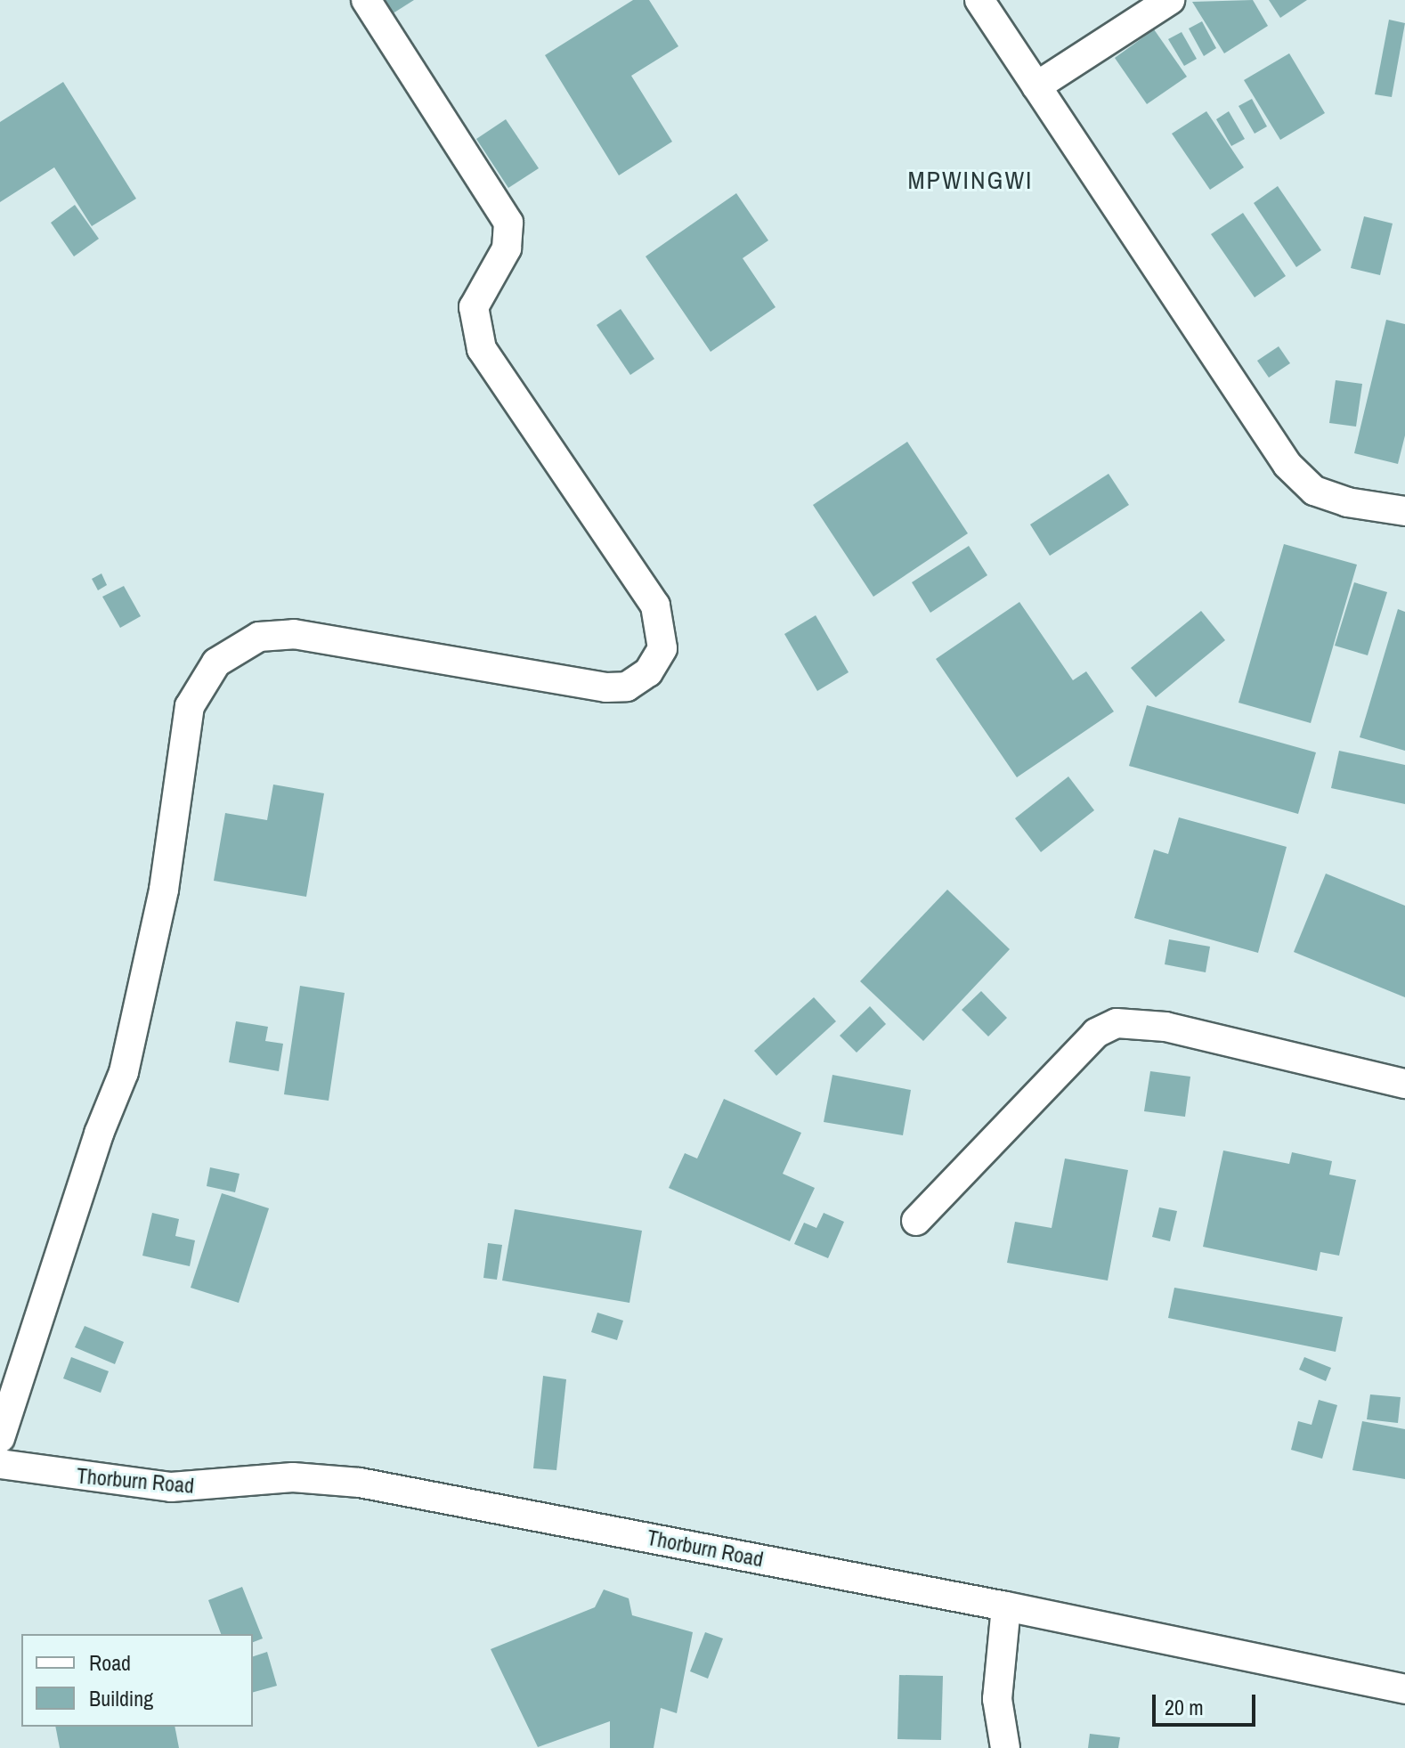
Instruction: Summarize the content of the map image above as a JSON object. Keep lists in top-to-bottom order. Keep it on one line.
{"streets":{"street":["Thorburn Road"]},"districts":["MPWINGWI"],"legend":["Road","Building"],"scale_bar":"20 m"}
